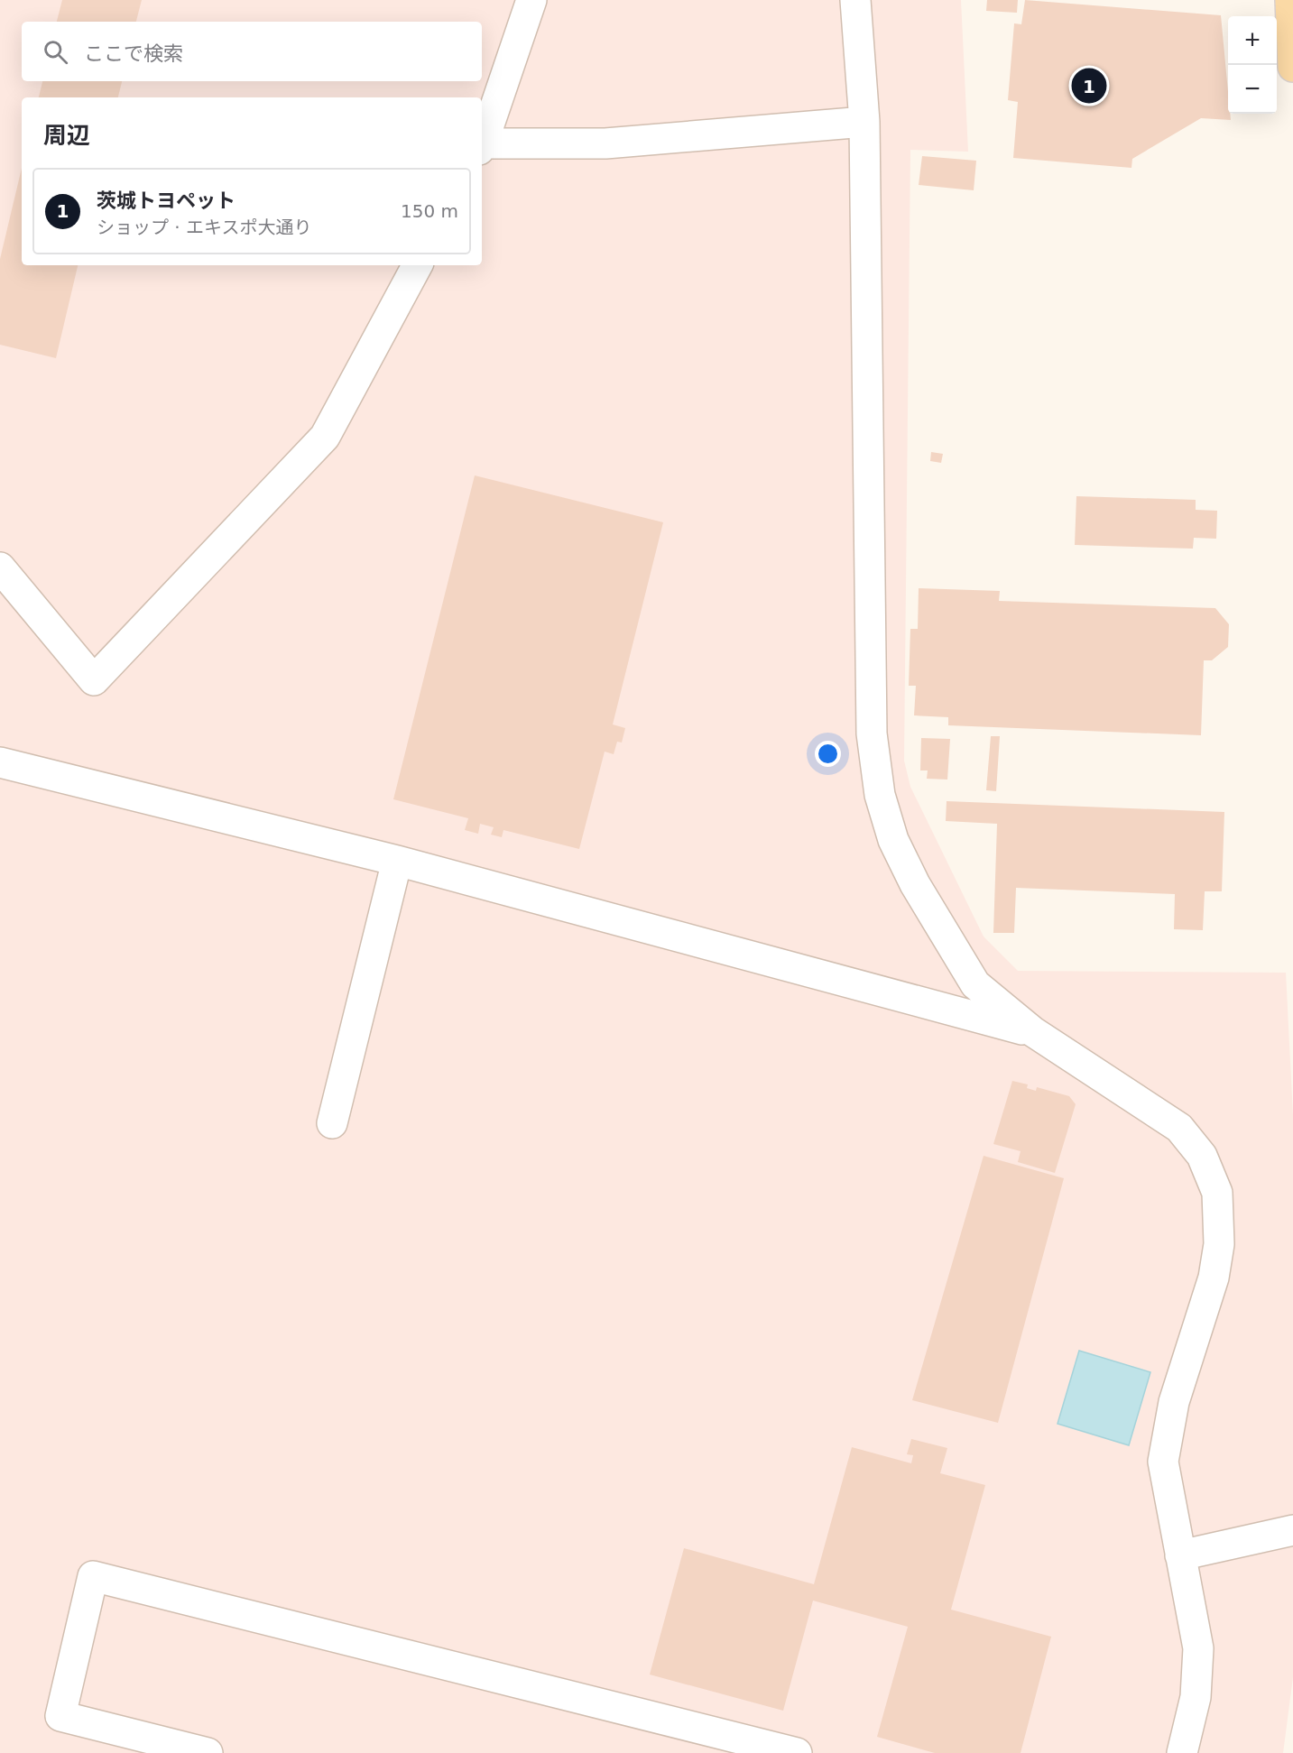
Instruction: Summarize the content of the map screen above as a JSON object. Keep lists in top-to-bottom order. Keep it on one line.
{"page":{"map_buttons":["+","−"],"search":"ここで検索","pins":"1","heading":"周辺","list":[{"mark":"1","name":"茨城トヨペット","note":"ショップ · エキスポ大通り","value":"150 m"}]}}
